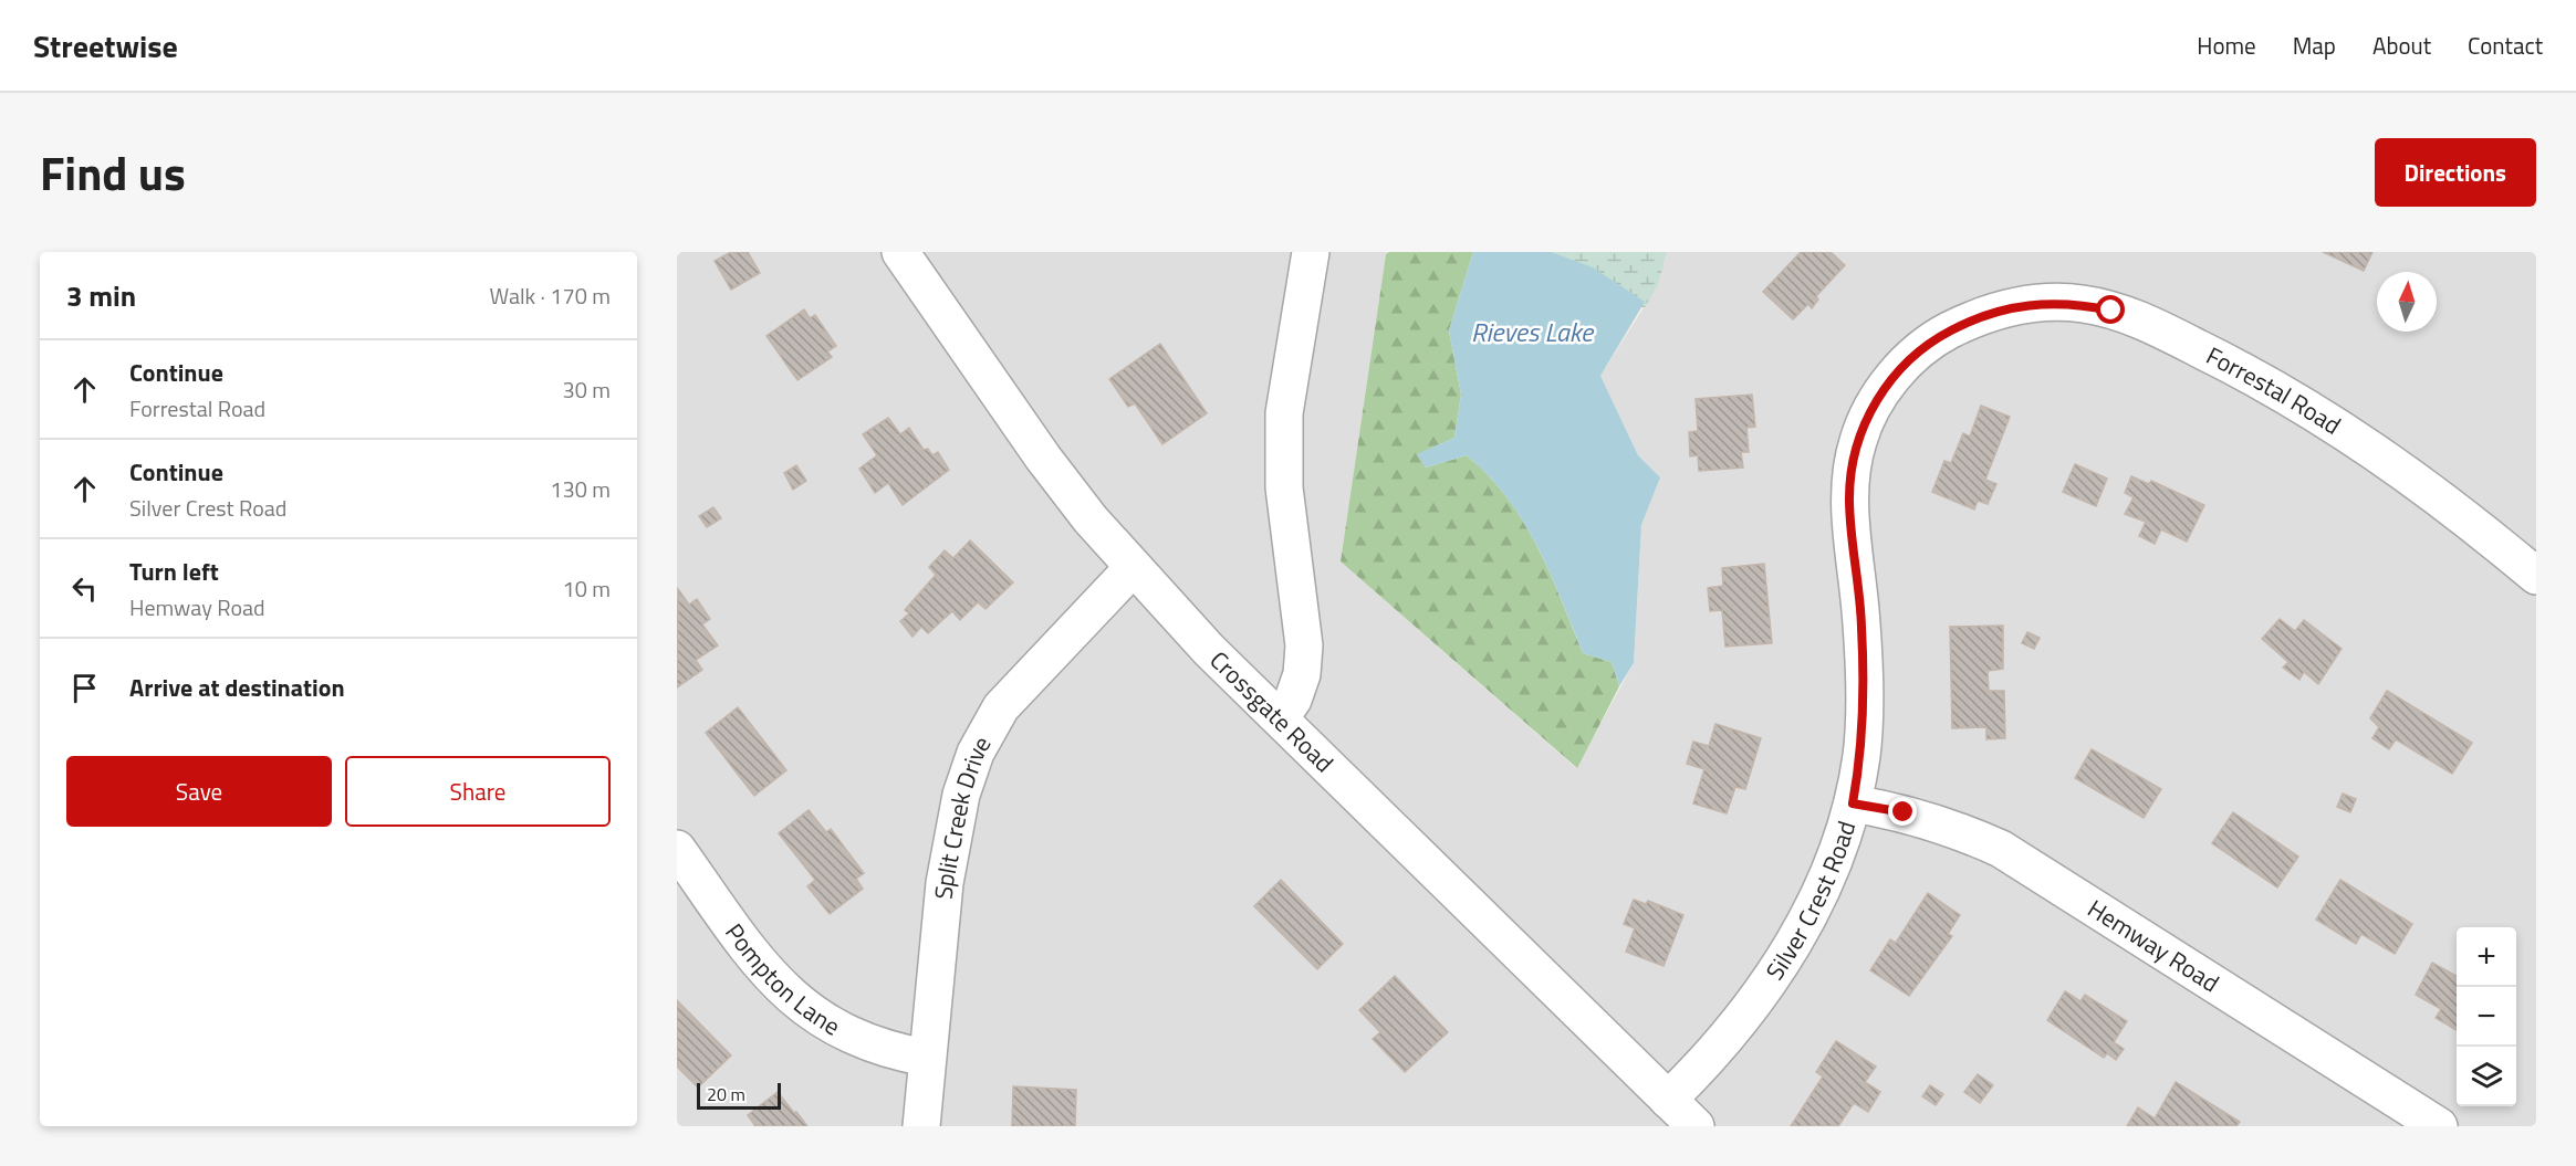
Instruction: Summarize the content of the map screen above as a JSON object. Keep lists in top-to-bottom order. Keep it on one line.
{"streets":{"street":["Forrestal Road","Crossgate Road","Split Creek Drive","Silver Crest Road","Hemway Road","Pompton Lane"]},"crossings":[["Forrestal Road","Silver Crest Road"],["Crossgate Road","Split Creek Drive"],["Crossgate Road","Silver Crest Road"],["Split Creek Drive","Pompton Lane"],["Silver Crest Road","Hemway Road"]],"water":["Rieves Lake"],"scale_bar":"20 m","north":"top","page":{"header":"Streetwise","nav":["Home","Map","About","Contact"],"title":"Find us","buttons":["Directions",["Save","Share"]],"heading":["3 min","Walk · 170 m"],"list":[["Continue","Forrestal Road","30 m"],["Continue","Silver Crest Road","130 m"],["Turn left","Hemway Road","10 m"],"Arrive at destination"],"map_buttons":["+","−"],"scale":"20 m"}}
